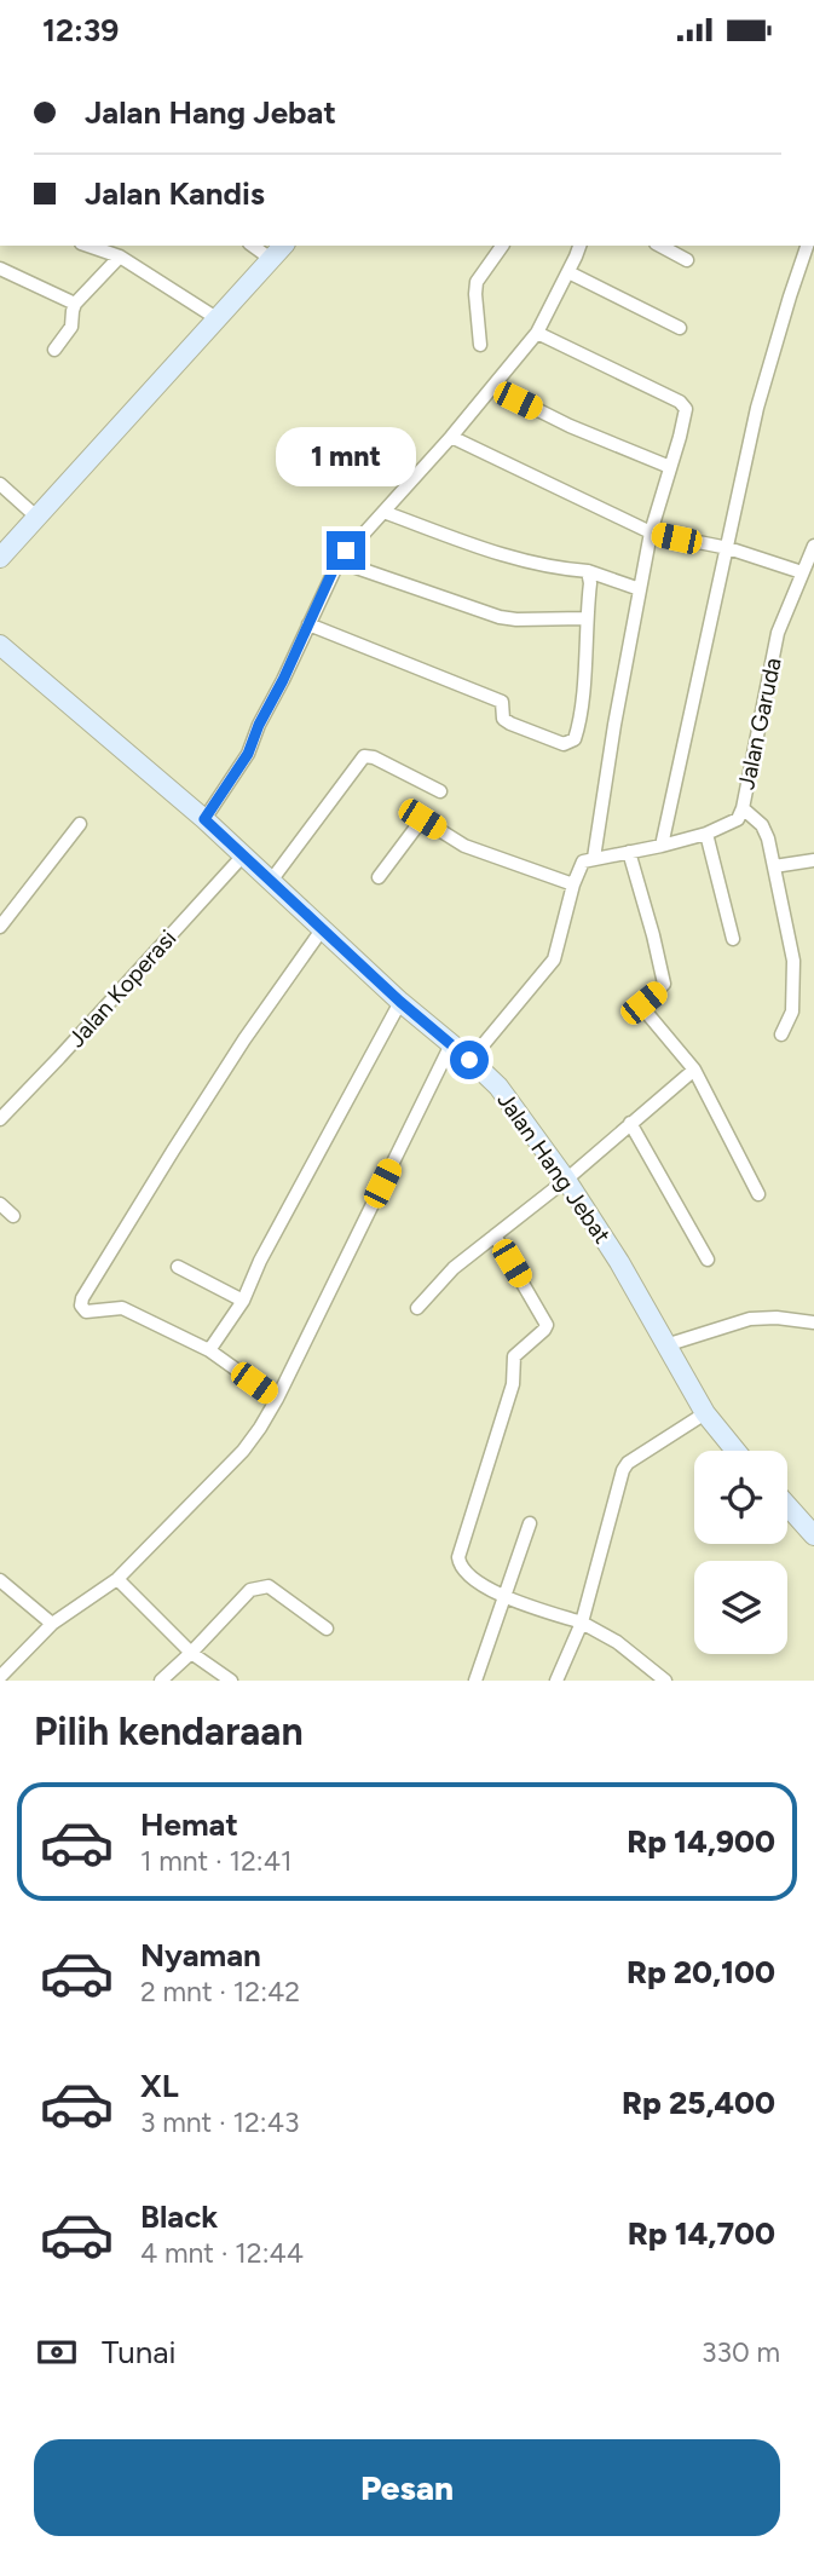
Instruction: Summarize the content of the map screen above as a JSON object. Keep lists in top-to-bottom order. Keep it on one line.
{"streets":{"street":["Jalan Garuda","Jalan Koperasi","Jalan Hang Jebat"]},"crossings":[["Jalan Koperasi","Jalan Hang Jebat"]],"page":{"status":"12:39","banner":["Jalan Hang Jebat","Jalan Kandis"],"bubble":"1 mnt","heading":"Pilih kendaraan","list":[{"name":"Hemat","note":"1 mnt · 12:41","value":"Rp 14,900"},{"name":"Nyaman","note":"2 mnt · 12:42","value":"Rp 20,100"},{"name":"XL","note":"3 mnt · 12:43","value":"Rp 25,400"},{"name":"Black","note":"4 mnt · 12:44","value":"Rp 14,700"}],"pay":["Tunai","330 m"],"buttons":"Pesan"}}
